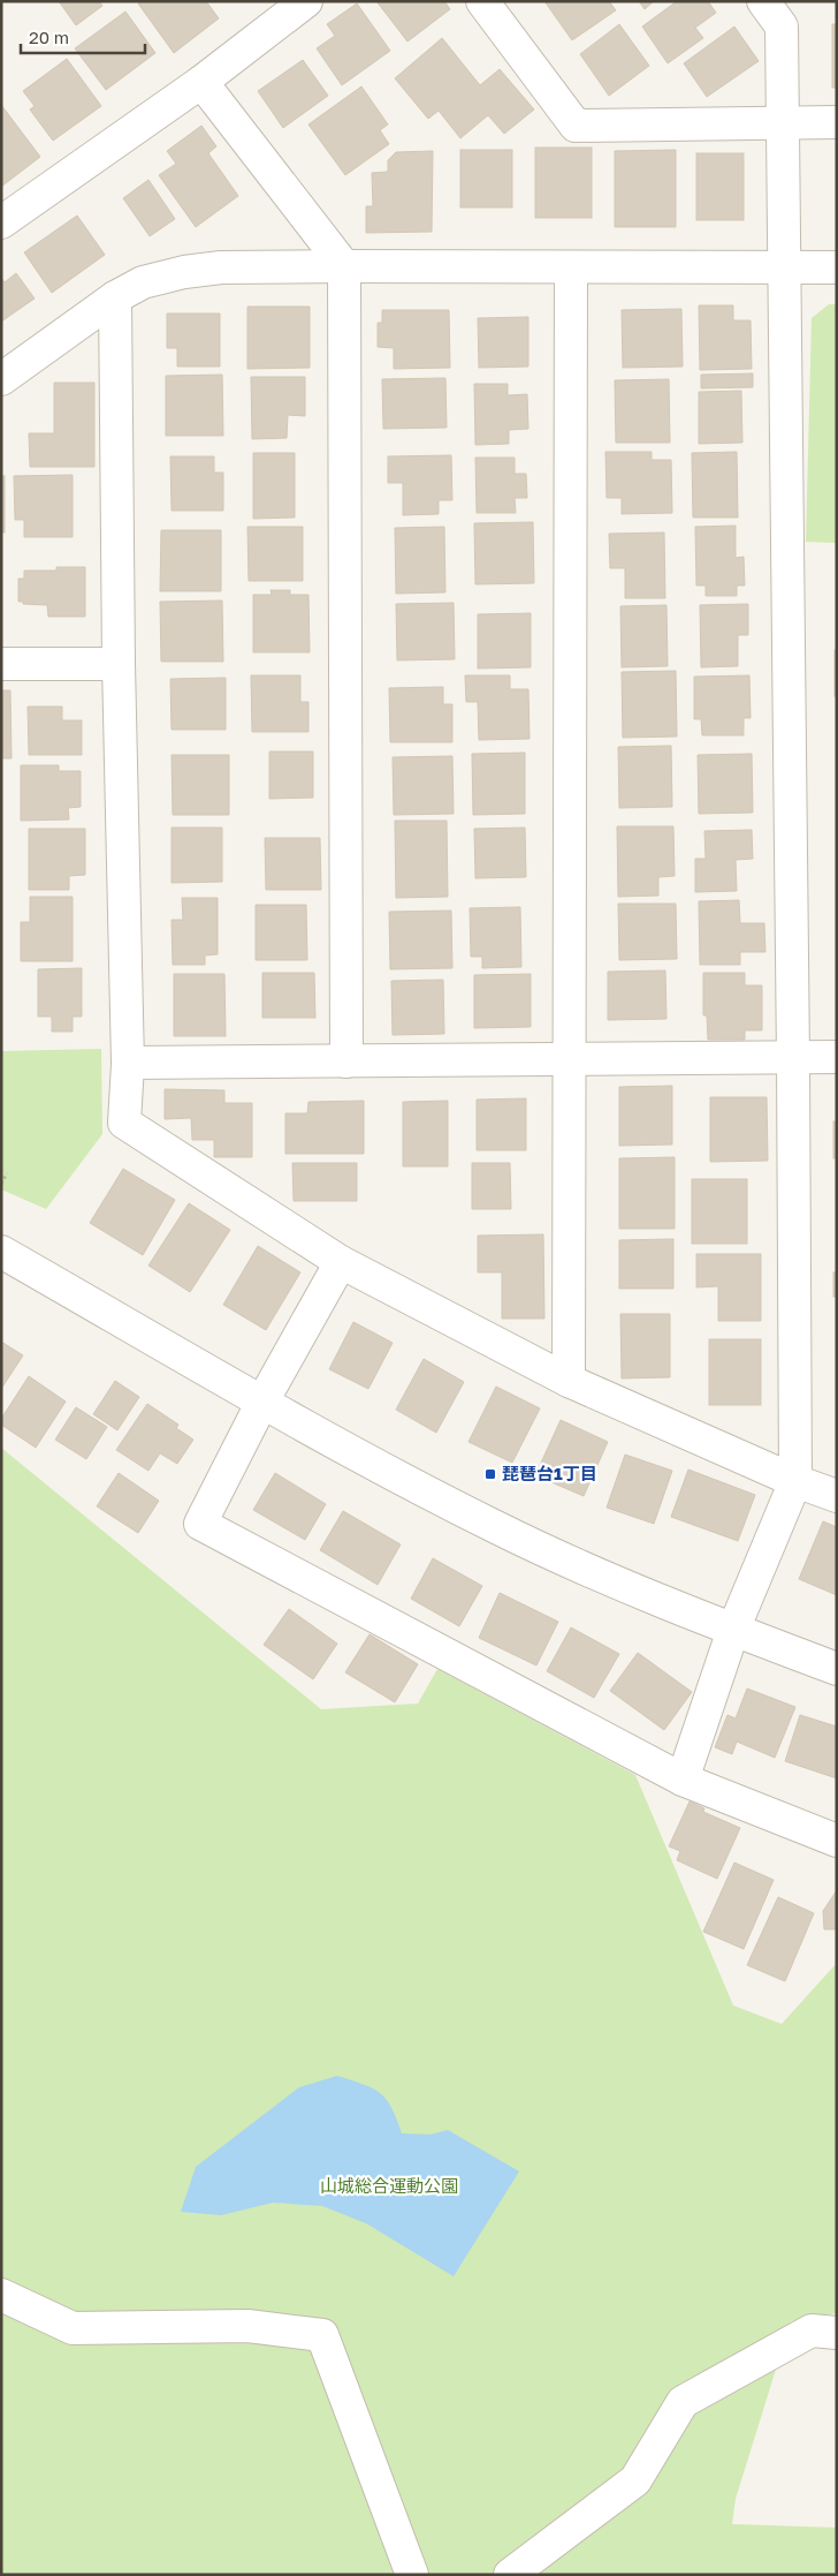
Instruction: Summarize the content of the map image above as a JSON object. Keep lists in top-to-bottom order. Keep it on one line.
{"parks":["山城総合運動公園"],"places":{"transit":["琵琶台1丁目"]},"scale_bar":"20 m"}
